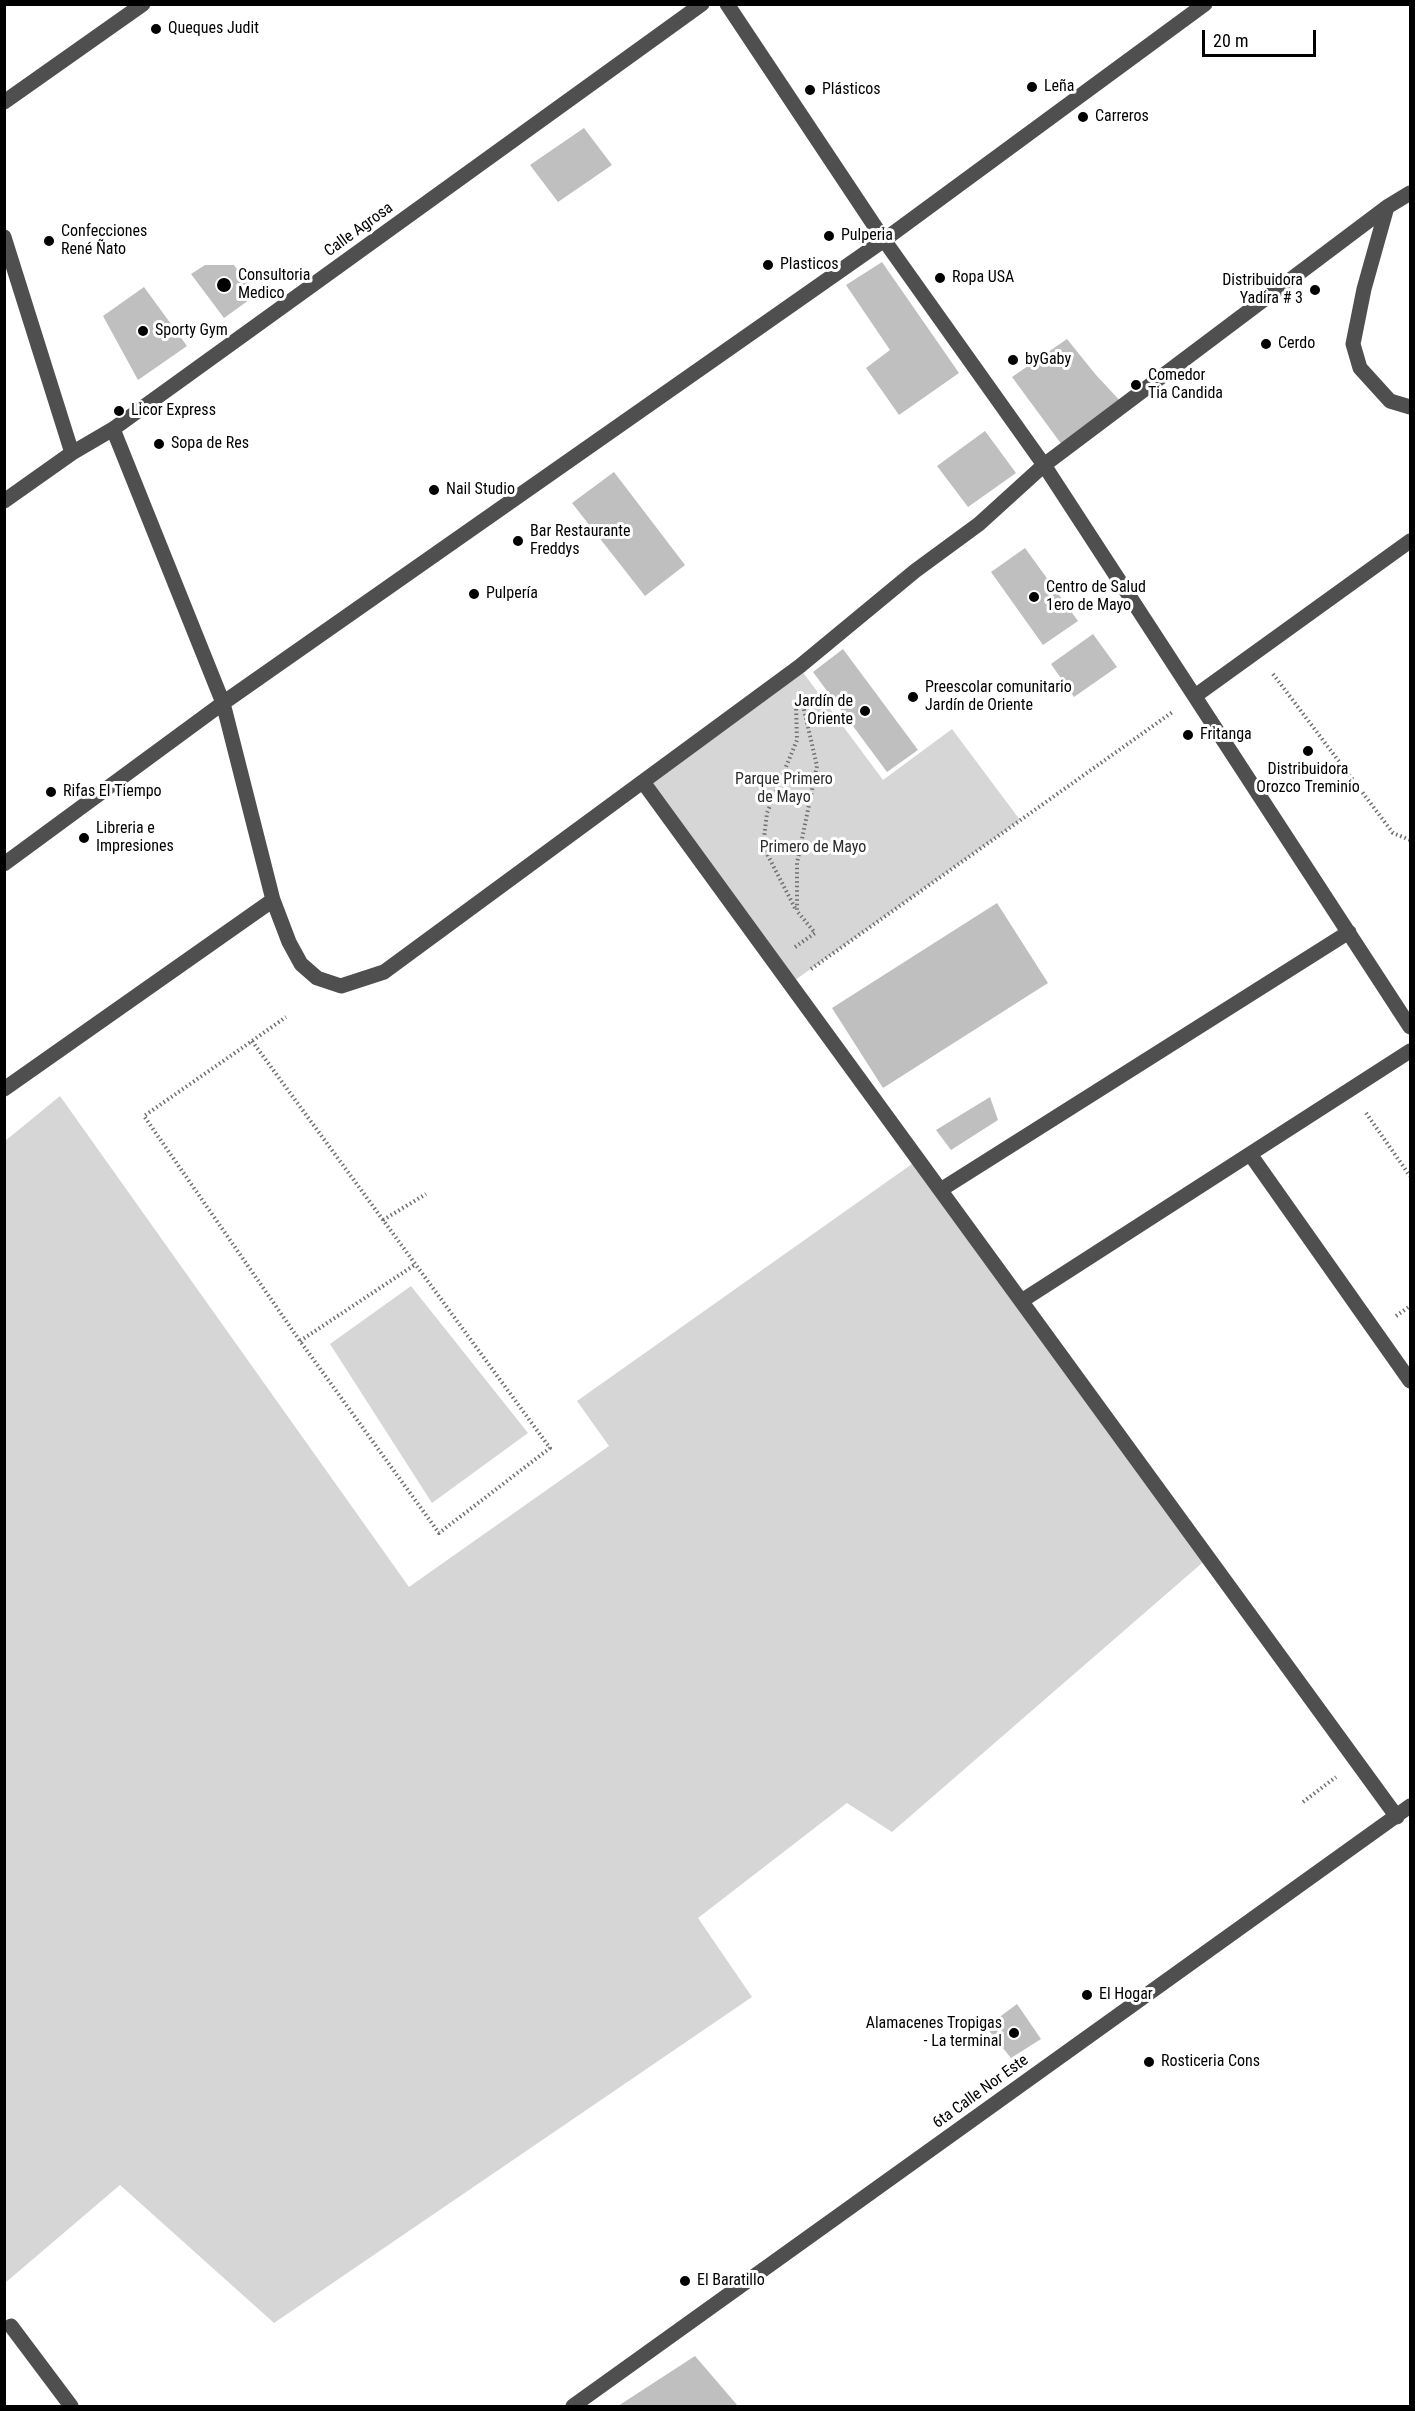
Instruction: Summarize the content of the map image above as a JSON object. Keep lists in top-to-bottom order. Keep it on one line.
{"streets":{"street":["Calle Agrosa","6ta Calle Nor Este"]},"parks":["Parque Primero de Mayo","Primero de Mayo"],"places":["Queques Judit","Leña","Plásticos","Carreros","Pulperia","Confecciones René Ñato","Plasticos","Ropa USA","Consultoria Medico","Distribuidora Yadira # 3","Sporty Gym","Cerdo","byGaby","Comedor Tia Candida","Licor Express","Sopa de Res","Nail Studio","Bar Restaurante Freddys","Pulpería","Centro de Salud 1ero de Mayo","Preescolar comunitario Jardín de Oriente","Jardín de Oriente","Fritanga","Distribuidora Orozco Treminio","Rifas El Tiempo","Libreria e Impresiones","El Hogar","Alamacenes Tropigas - La terminal","Rosticeria Cons","El Baratillo"],"scale_bar":"20 m"}
